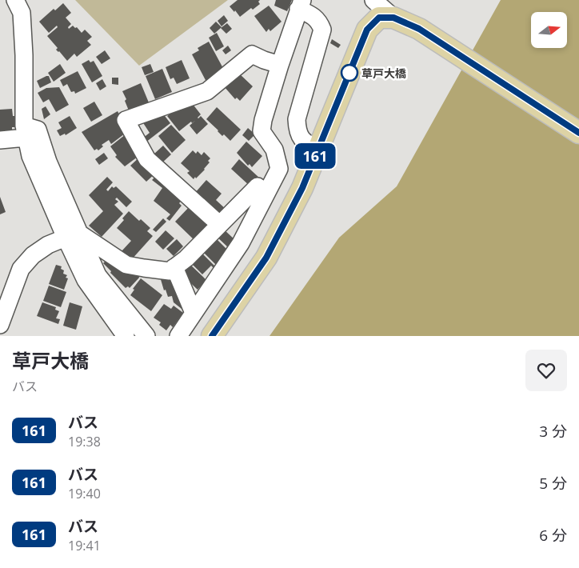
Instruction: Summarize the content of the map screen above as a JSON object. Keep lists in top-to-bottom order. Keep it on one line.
{"places":["草戸大橋"],"lines":["bus line 161"],"north":"right","page":{"on_map":"161","heading":["草戸大橋","バス"],"list":[{"mark":"161","name":"バス","note":"19:38","value":"3 分"},{"mark":"161","name":"バス","note":"19:40","value":"5 分"},{"mark":"161","name":"バス","note":"19:41","value":"6 分"}]}}
